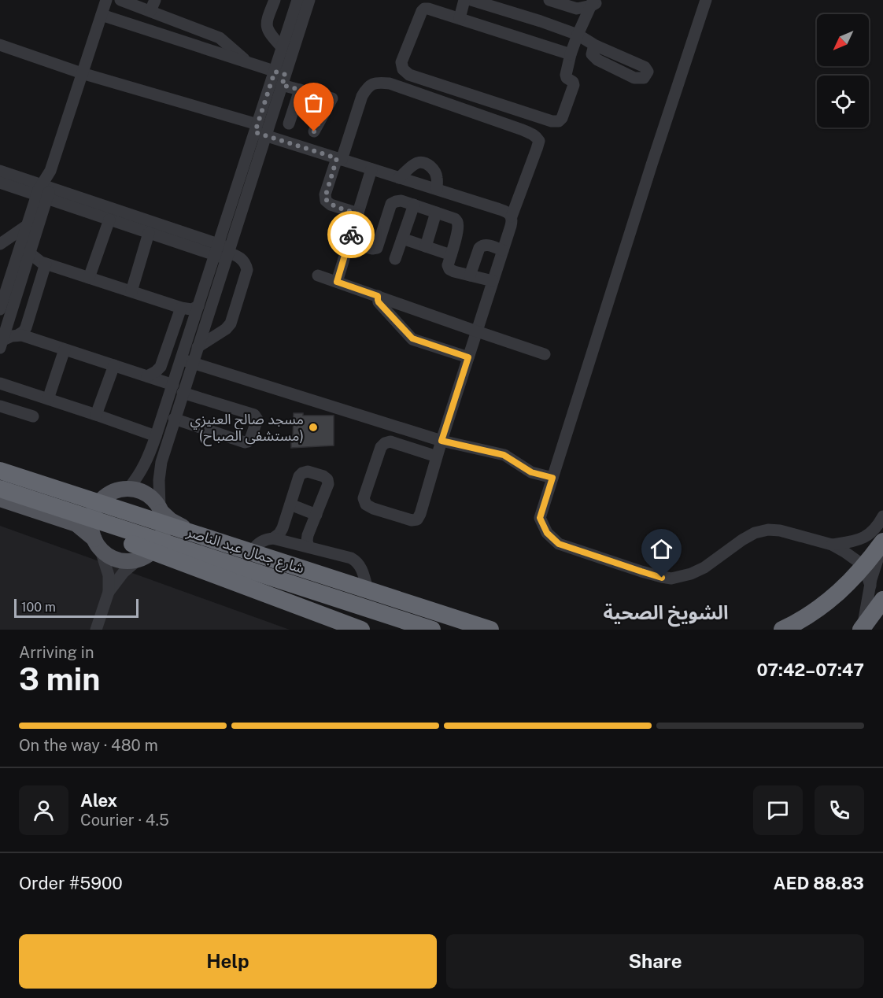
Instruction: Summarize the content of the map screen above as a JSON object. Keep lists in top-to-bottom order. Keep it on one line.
{"streets":{"highway":["شارع جمال عبد الناصر"]},"districts":["الشويخ الصحية"],"places":["مسجد صالح العنيزي (مستشفى الصباح)"],"scale_bar":"100 m","north":"bottom left","page":{"scale":"100 m","heading":["3 min","Arriving in","07:42–07:47"],"panel":["Alex","Courier · 4.5","Order #5900","AED 88.83"],"bar":"On the way · 480 m","buttons":["Help","Share"]}}
